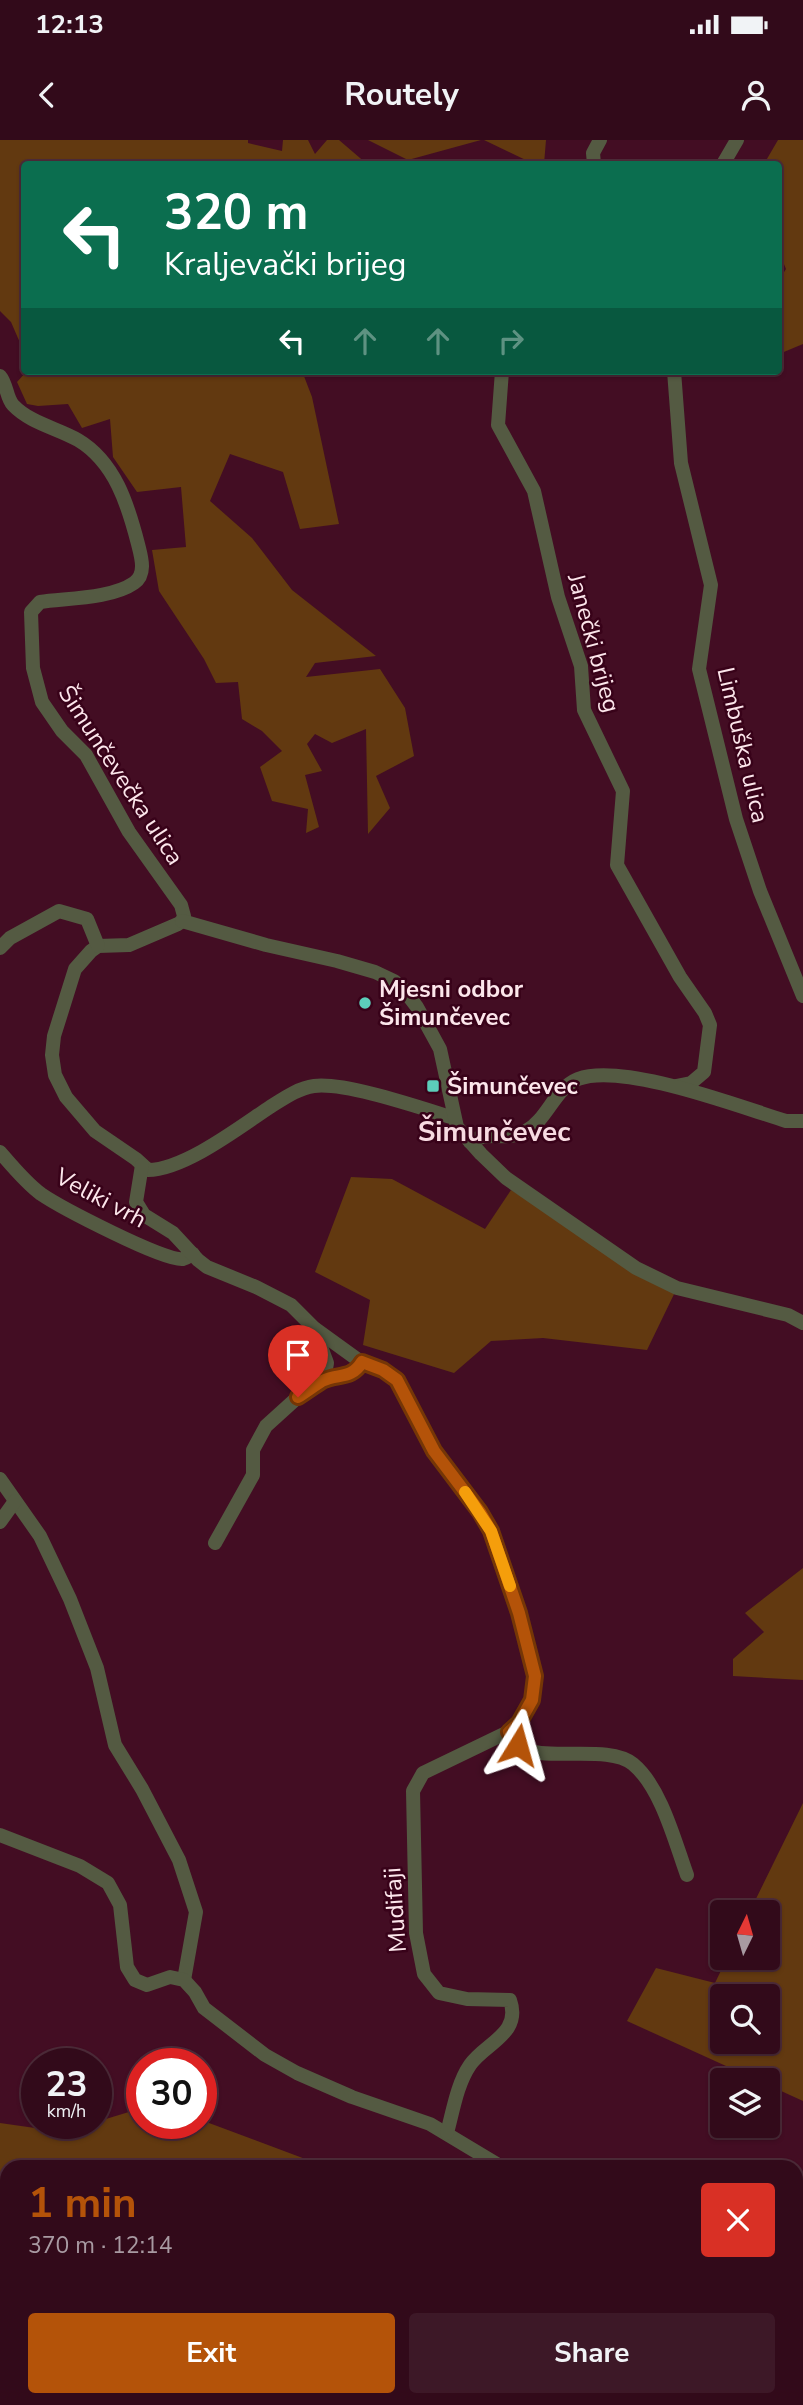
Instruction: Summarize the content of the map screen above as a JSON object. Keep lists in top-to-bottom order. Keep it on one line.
{"streets":{"street":["Janečki brijeg","Limbuška ulica","Šimunčevečka ulica","Veliki vrh","Mudifaji"]},"districts":["Šimunčevec"],"places":{"other":["Mjesni odbor Šimunčevec"],"transit":["Šimunčevec"]},"north":"top","page":{"status":"12:13","header":"Routely","turn":["320 m","Kraljevački brijeg"],"speed":"23 km/h","limit":"30","heading":["1 min","370 m · 12:14"],"buttons":["Exit","Share"]}}
